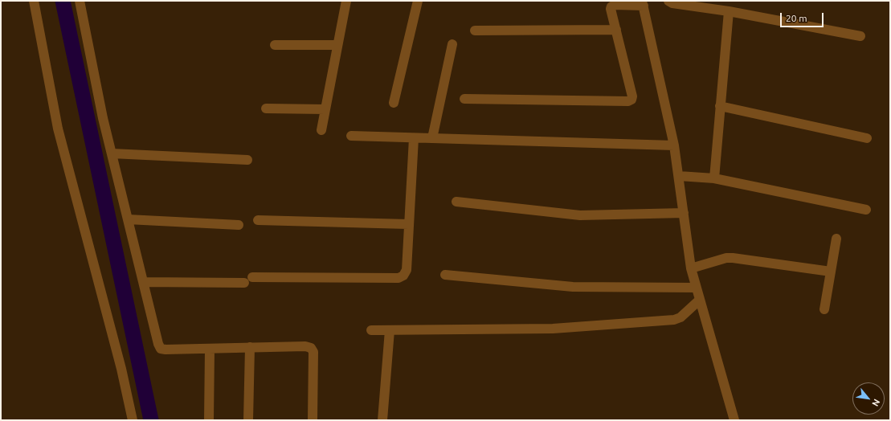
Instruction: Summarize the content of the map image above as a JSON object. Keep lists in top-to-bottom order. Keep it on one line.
{"scale_bar":"20 m","north":"bottom right"}
